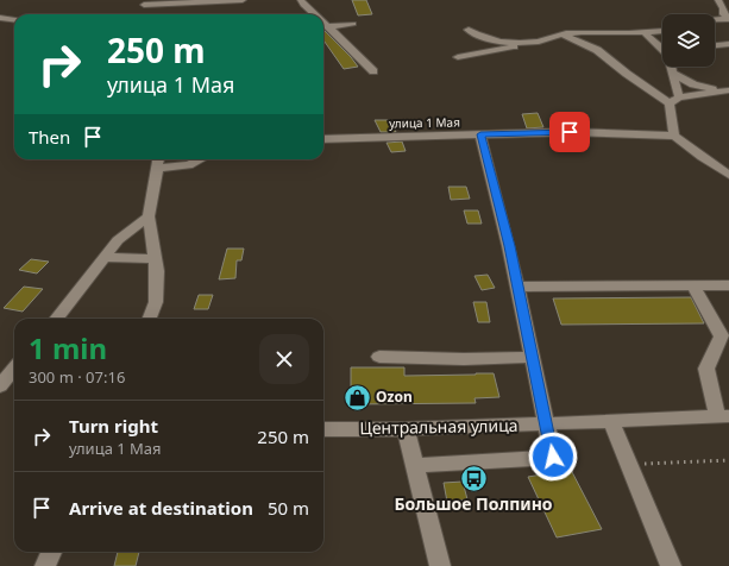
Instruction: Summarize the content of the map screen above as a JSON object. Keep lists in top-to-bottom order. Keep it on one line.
{"streets":{"street":["улица 1 Мая","Центральная улица"]},"places":{"shop":["Ozon"],"bus stop":["Большое Полпино"]},"page":{"turn":["250 m","улица 1 Мая"],"then":"Then","heading":["1 min","300 m · 07:16"],"list":[{"name":"Turn right","note":"улица 1 Мая","value":"250 m"},{"name":"Arrive at destination","value":"50 m"}]}}
